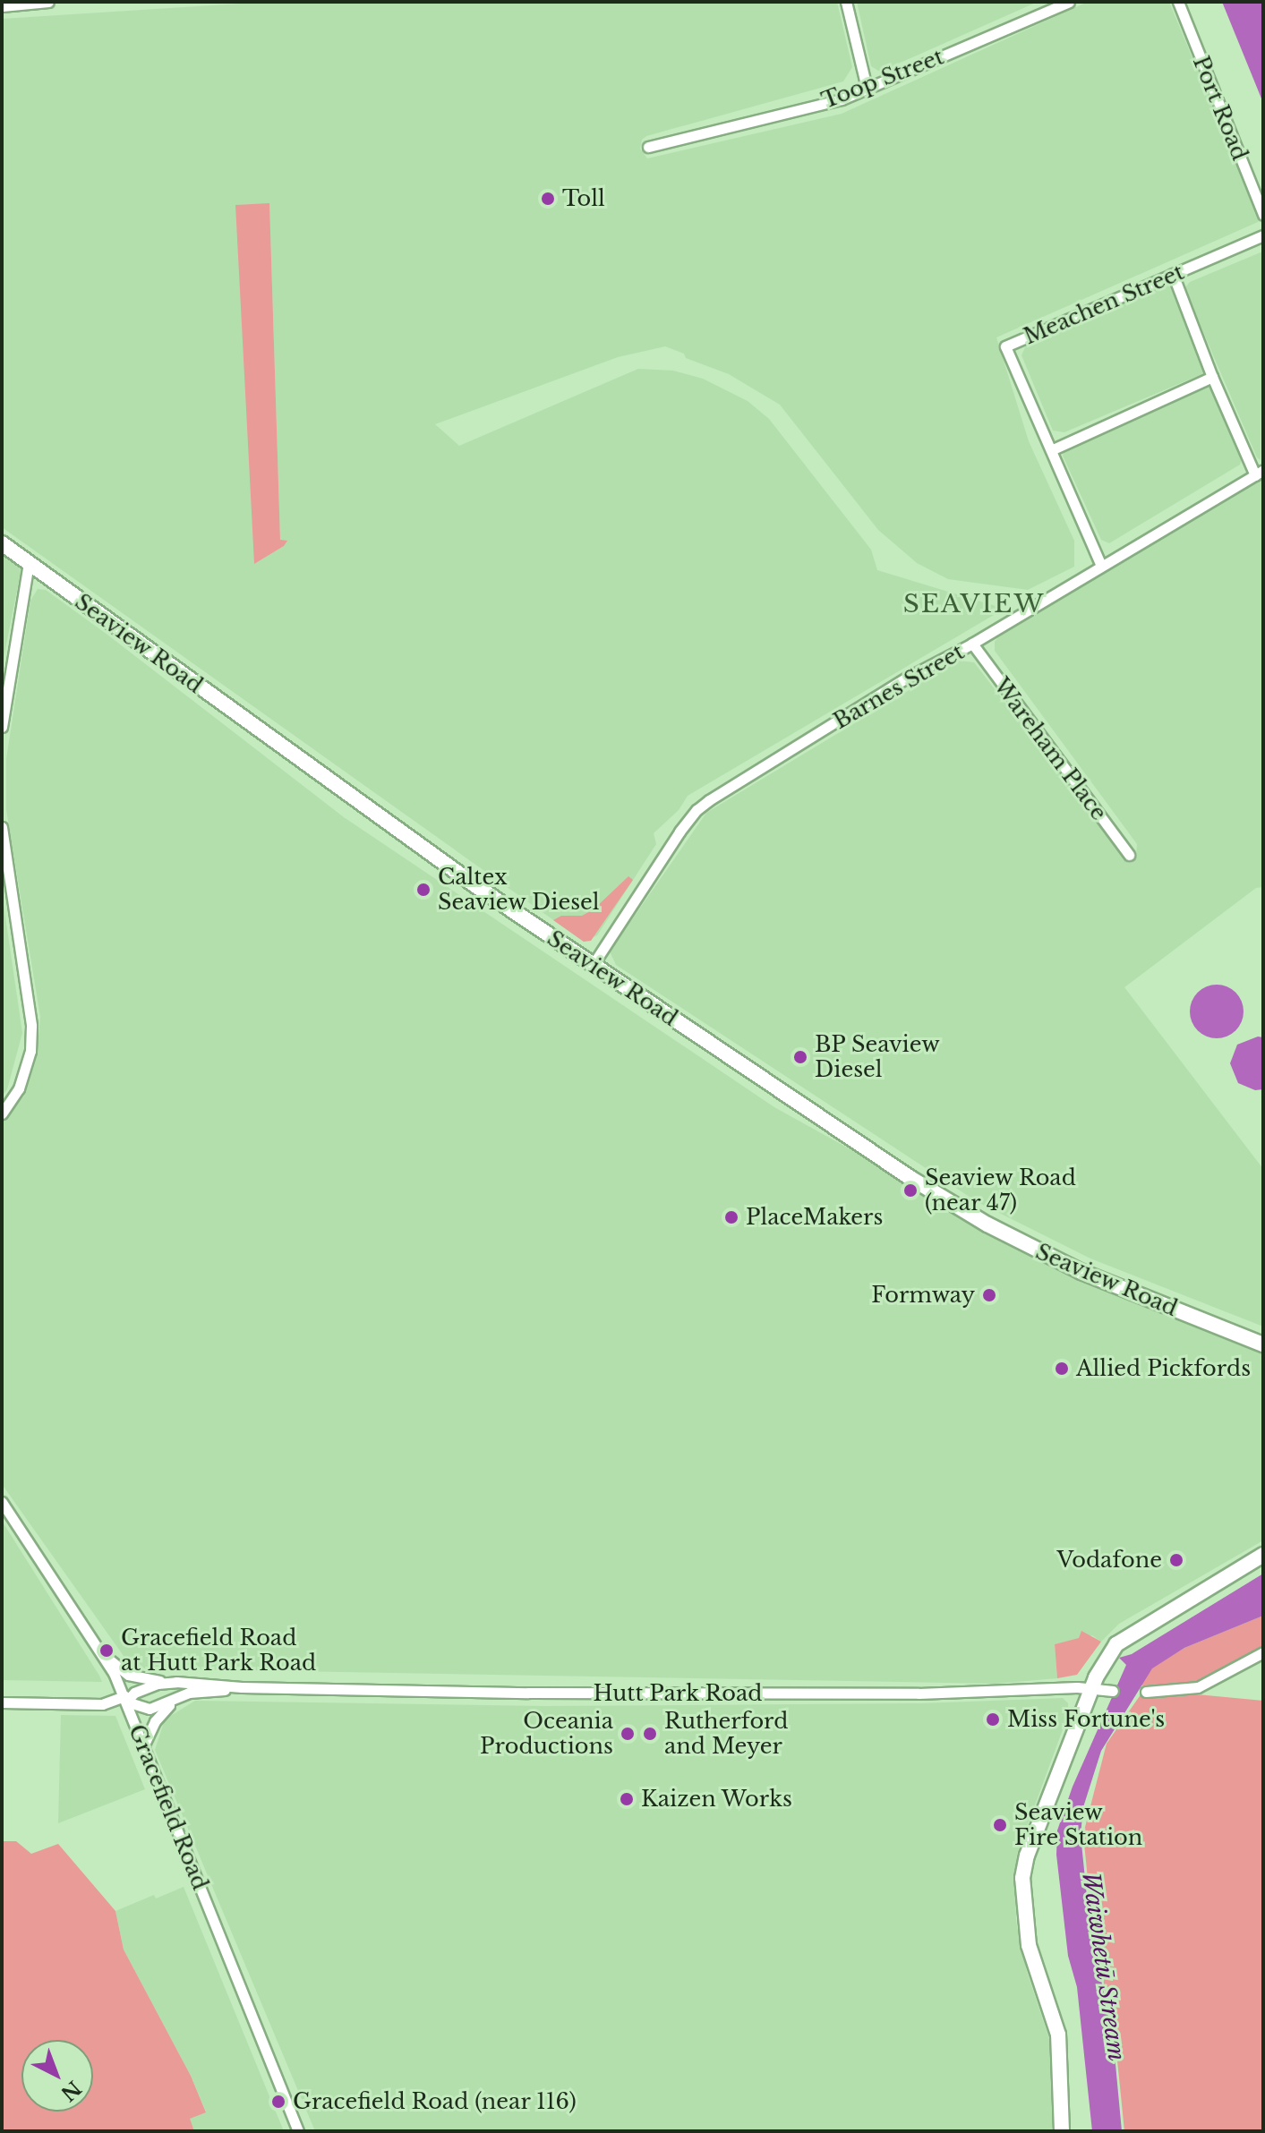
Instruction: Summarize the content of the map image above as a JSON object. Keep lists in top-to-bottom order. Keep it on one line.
{"streets":{"main road":["Seaview Road"],"street":["Toop Street","Port Road","Meachen Street","Barnes Street","Wareham Place","Hutt Park Road","Gracefield Road"]},"crossings":[["Meachen Street","Barnes Street"],["Seaview Road","Barnes Street"],["Barnes Street","Wareham Place"],["Hutt Park Road","Gracefield Road"]],"districts":["SEAVIEW"],"water":["Waiwhetū Stream"],"places":["Toll","Caltex Seaview Diesel","BP Seaview Diesel","Seaview Road (near 47)","PlaceMakers","Formway","Allied Pickfords","Vodafone","Gracefield Road at Hutt Park Road","Miss Fortune's","Oceania Productions","Rutherford and Meyer","Kaizen Works","Seaview Fire Station","Gracefield Road (near 116)"],"north":"bottom right"}
